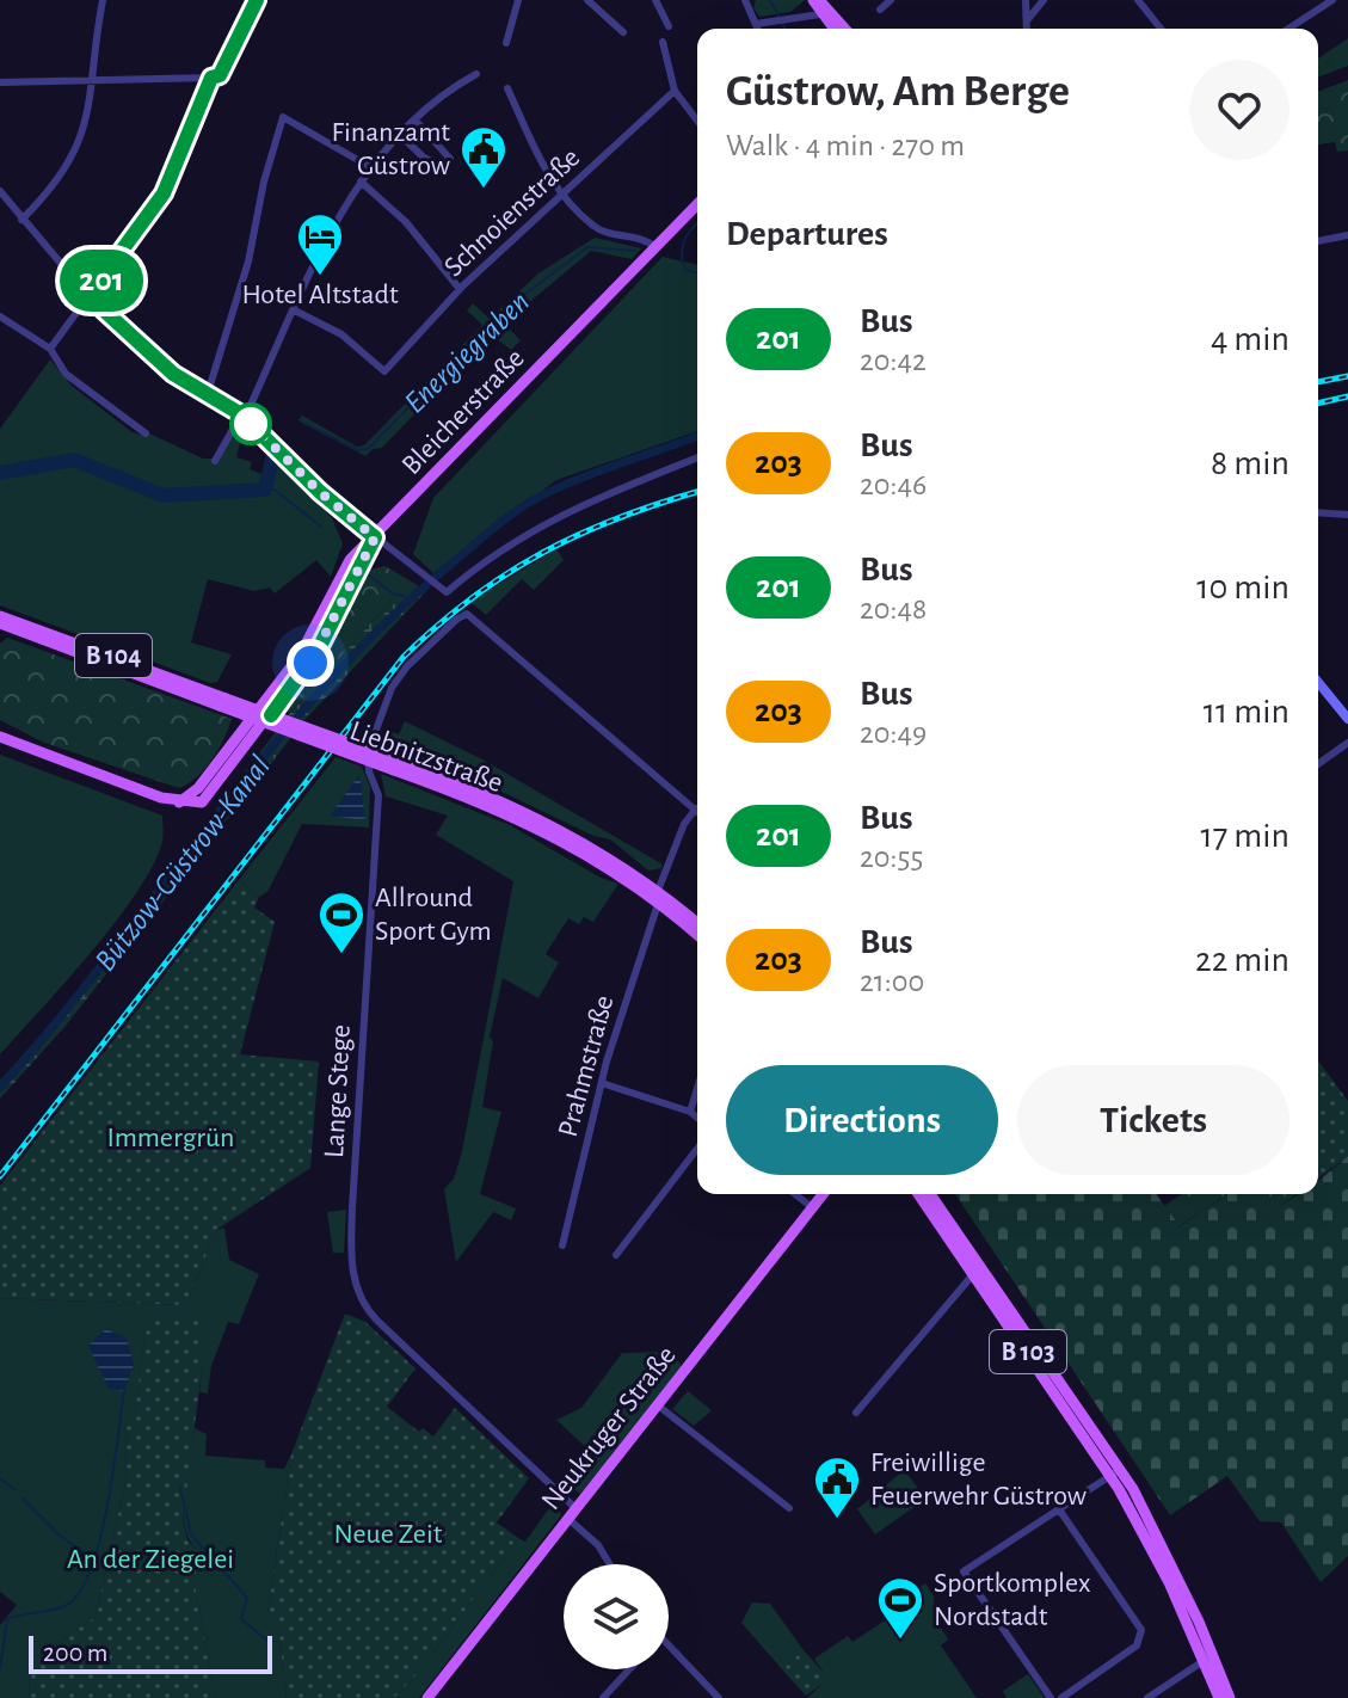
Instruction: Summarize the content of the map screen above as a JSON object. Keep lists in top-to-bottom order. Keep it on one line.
{"streets":{"main road":["Bleicherstraße","B 104","Liebnitzstraße","B 103","Neukruger Straße"],"street":["Schnoienstraße","Prahmstraße","Lange Stege"]},"crossings":[["Liebnitzstraße","Prahmstraße"],["Prahmstraße","Lange Stege"],["Lange Stege","Neukruger Straße"]],"water":["Energiegraben","Bützow-Güstrow-Kanal"],"parks":["Immergrün","Neue Zeit","An der Ziegelei"],"places":{"public building":["Finanzamt Güstrow","Freiwillige Feuerwehr Güstrow"],"hotel":["Hotel Altstadt"],"sports":["Allround Sport Gym","Sportkomplex Nordstadt"]},"lines":["bus line 201"],"scale_bar":"200 m","page":{"on_map":"201","heading":[["Güstrow, Am Berge","Walk · 4 min · 270 m"],"Departures"],"list":[{"mark":"201","name":"Bus","note":"20:42","value":"4 min"},{"mark":"203","name":"Bus","note":"20:46","value":"8 min"},{"mark":"201","name":"Bus","note":"20:48","value":"10 min"},{"mark":"203","name":"Bus","note":"20:49","value":"11 min"},{"mark":"201","name":"Bus","note":"20:55","value":"17 min"},{"mark":"203","name":"Bus","note":"21:00","value":"22 min"}],"buttons":["Directions","Tickets"],"scale":"200 m"}}
